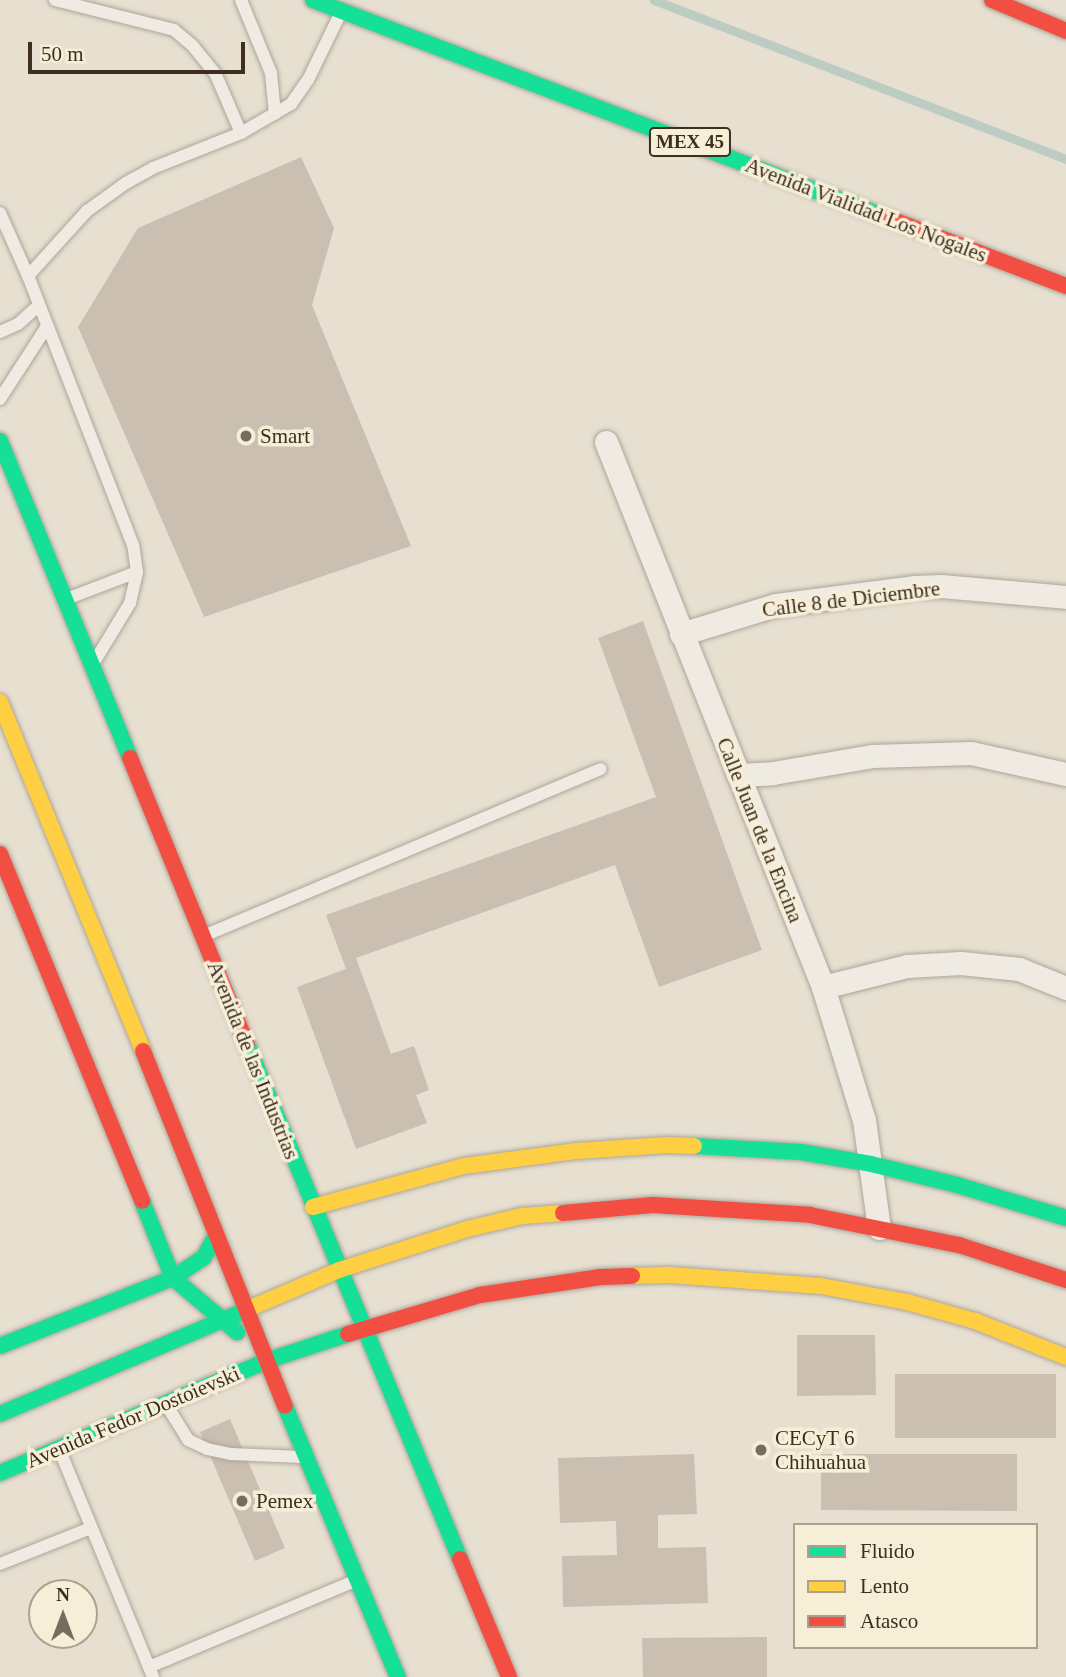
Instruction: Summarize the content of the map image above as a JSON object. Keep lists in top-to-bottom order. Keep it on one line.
{"streets":{"main road":["MEX 45","Avenida Vialidad Los Nogales","Avenida de las Industrias","Avenida Fedor Dostoievski"],"street":["Calle 8 de Diciembre","Calle Juan de la Encina"]},"crossings":[["Calle 8 de Diciembre","Calle Juan de la Encina"],["Avenida de las Industrias","Avenida Fedor Dostoievski"]],"places":["Smart","CECyT 6 Chihuahua","Pemex"],"legend":["Fluido","Lento","Atasco"],"scale_bar":"50 m","north":"top"}
